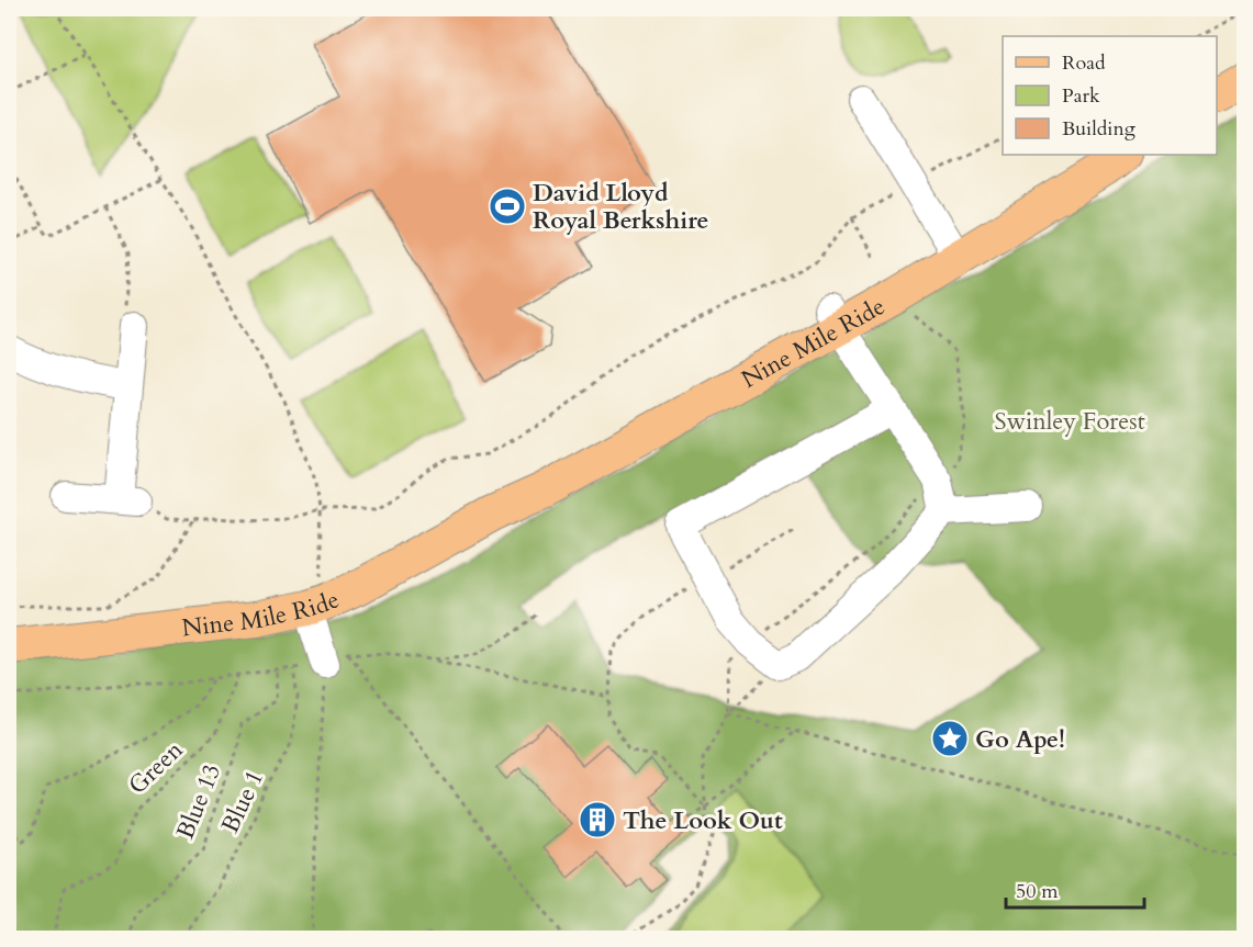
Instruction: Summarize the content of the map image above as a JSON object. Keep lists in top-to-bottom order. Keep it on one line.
{"streets":{"main road":["Nine Mile Ride"],"path":["Green","Blue 13","Blue 1"]},"crossings":[["Green","Blue 13"]],"parks":["Swinley Forest"],"places":{"sports":["David Lloyd Royal Berkshire"],"place":["Go Ape!"],"building":["The Look Out"]},"legend":["Road","Park","Building"],"scale_bar":"50 m"}
